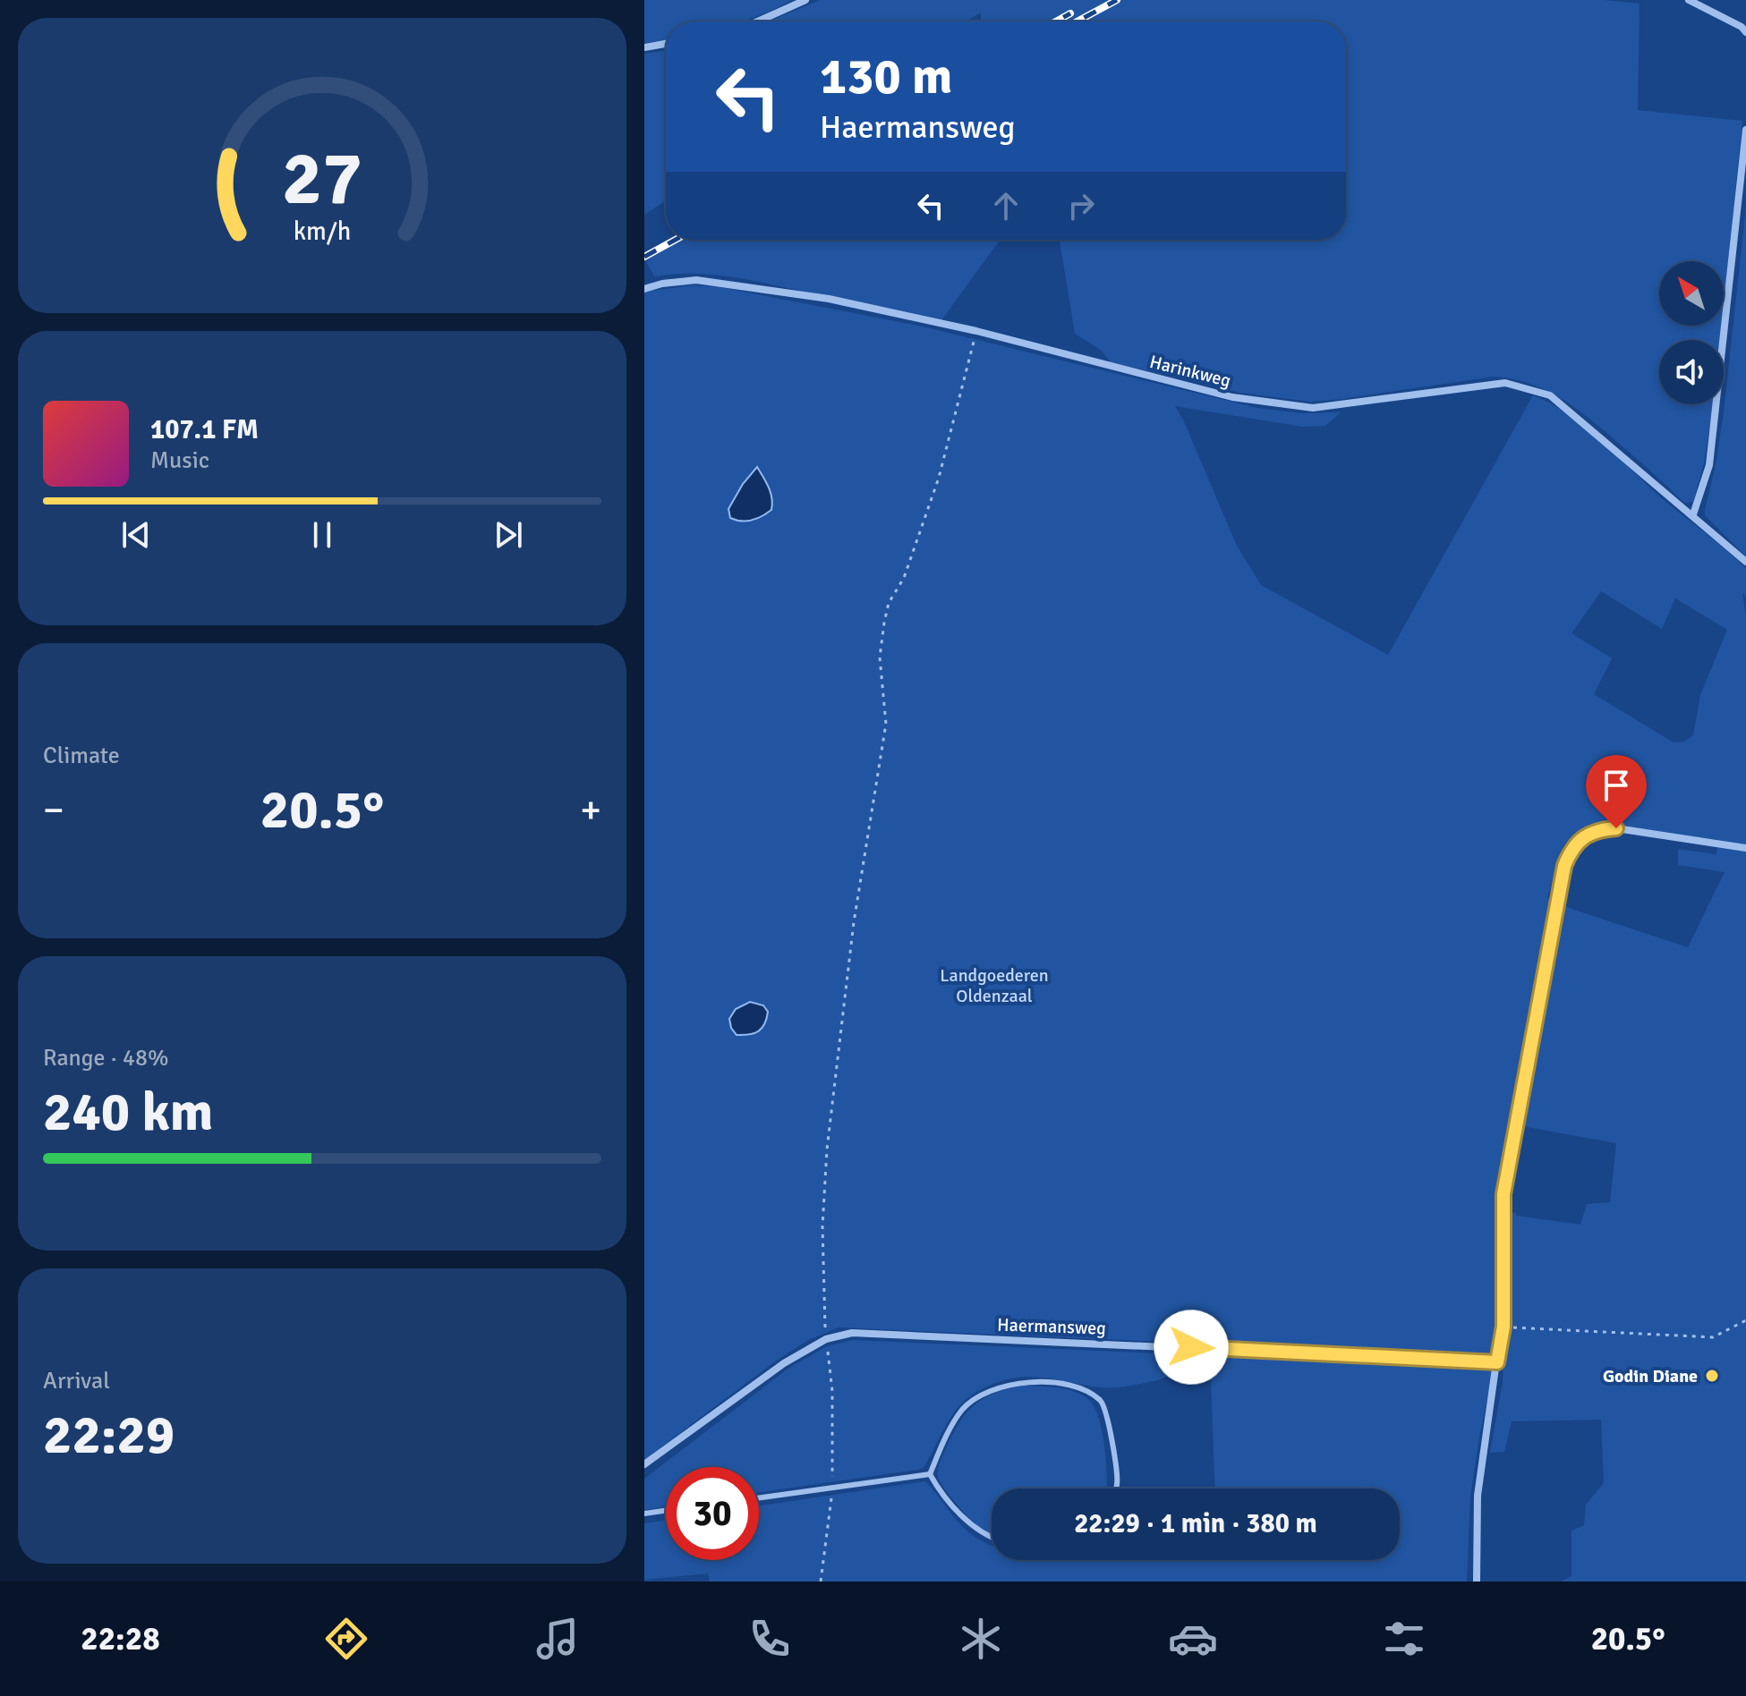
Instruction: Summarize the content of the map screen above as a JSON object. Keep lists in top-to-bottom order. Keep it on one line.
{"streets":{"street":["Harinkweg","Haermansweg"]},"parks":["Landgoederen Oldenzaal"],"places":["Godin Diane"],"north":"top left","page":{"turn":["130 m","Haermansweg"],"song":["107.1 FM","Music"],"tile":["Climate",["Range · 48%","240 km"],["Arrival","22:29"]],"heat":["−","20.5°","+"],"limit":"30","trip":"22:29 · 1 min · 380 m","tabs":["22:28","20.5°"],"gauge":["27","km/h"]}}
